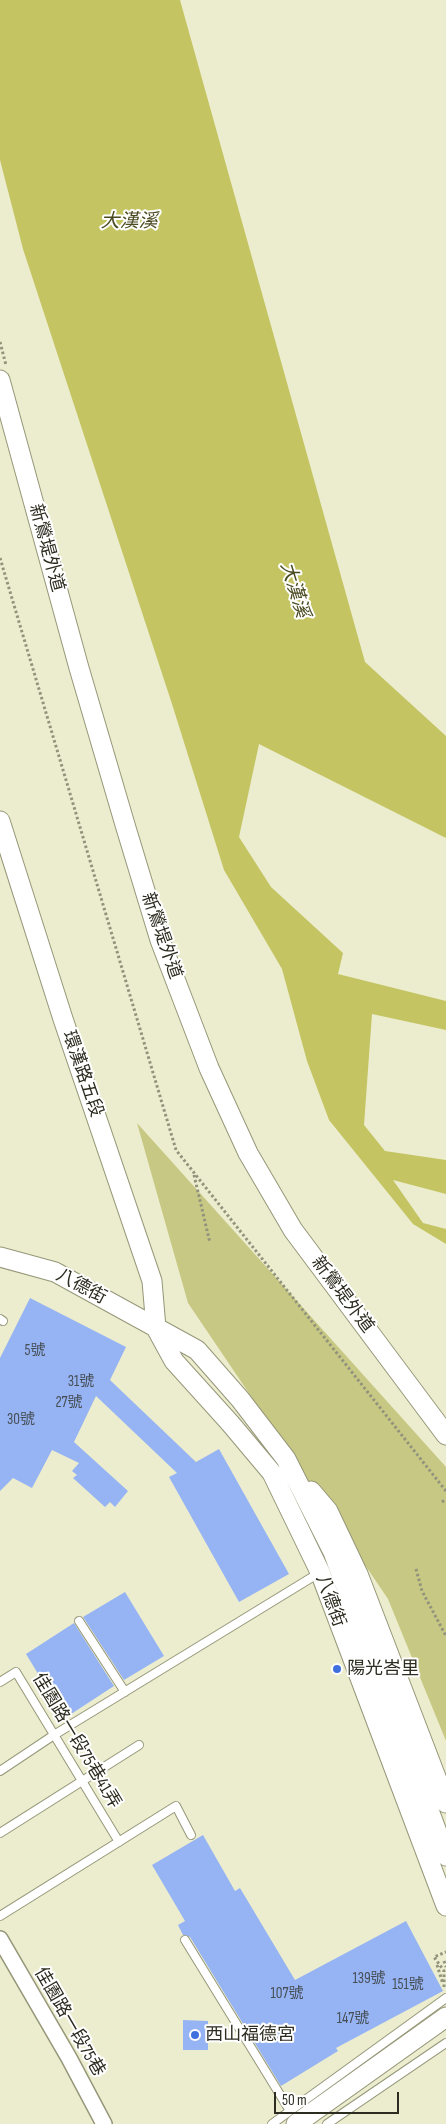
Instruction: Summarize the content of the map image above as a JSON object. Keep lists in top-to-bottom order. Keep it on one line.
{"streets":{"street":["新鶯堤外道","環漢路五段","八德街","佳園路一段75巷"],"lane":["佳園路一段75巷41弄"]},"crossings":[["環漢路五段","八德街"]],"water":["大漢溪"],"places":["陽光峇里","西山福德宮"],"house_numbers":["5號","31號","27號","30號","139號","151號","107號","147號"],"scale_bar":"50 m"}
